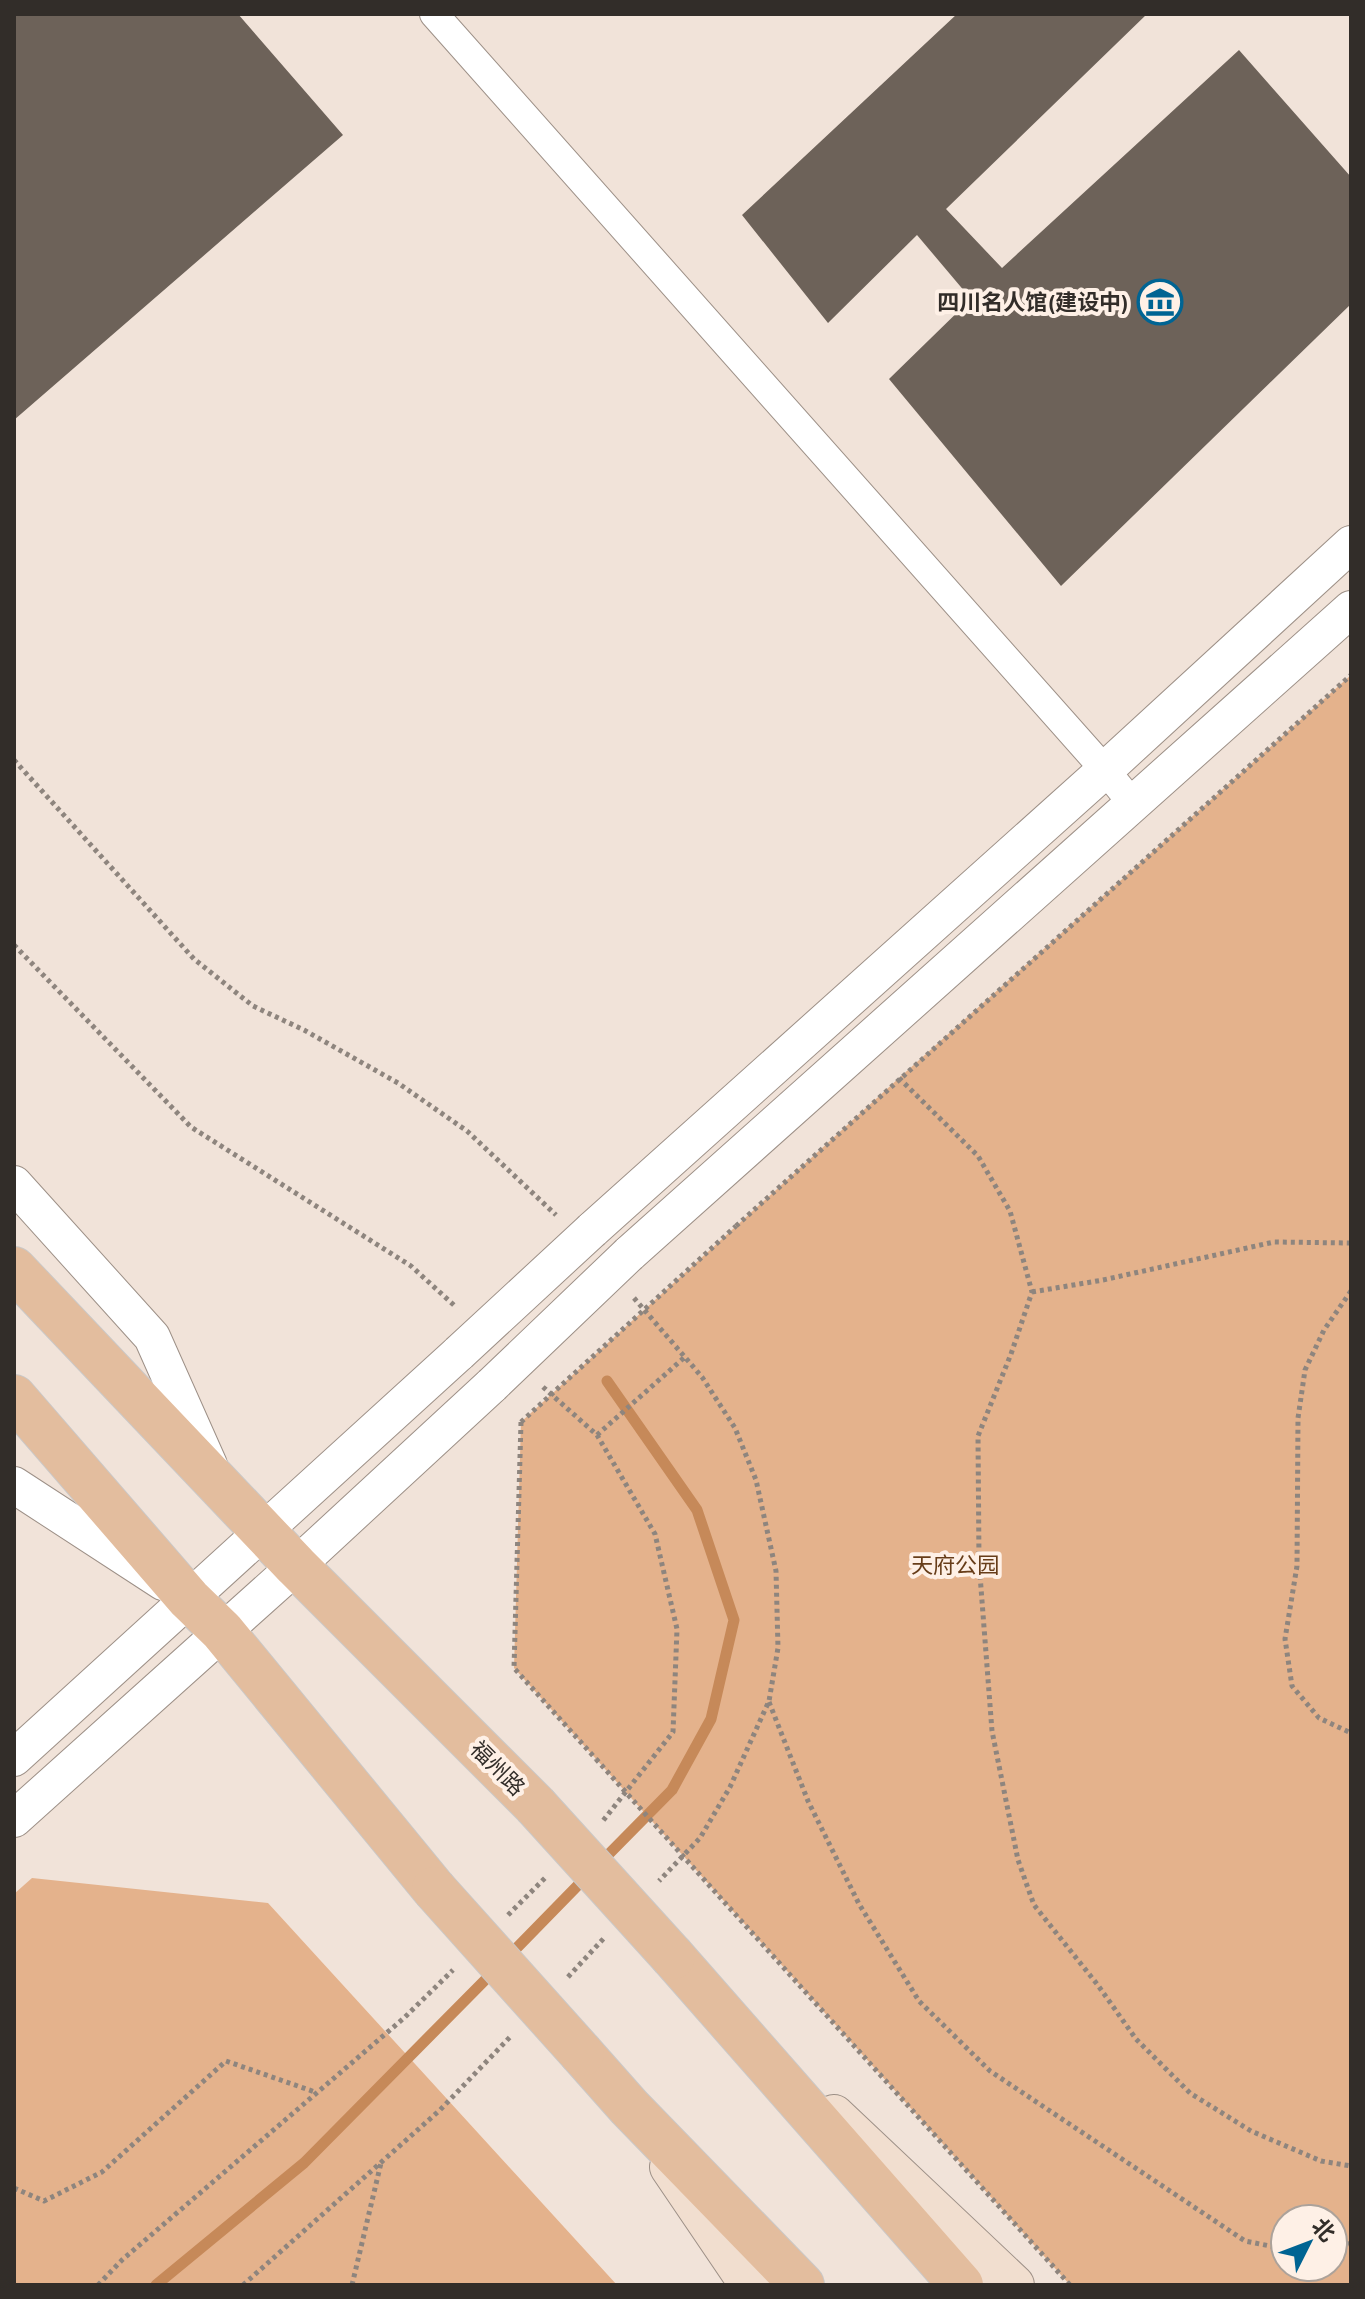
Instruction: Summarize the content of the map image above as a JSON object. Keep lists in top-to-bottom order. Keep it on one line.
{"streets":{"main road":["福州路"]},"parks":["天府公园"],"places":{"museum":["四川名人馆(建设中)"]},"north":"top right"}
